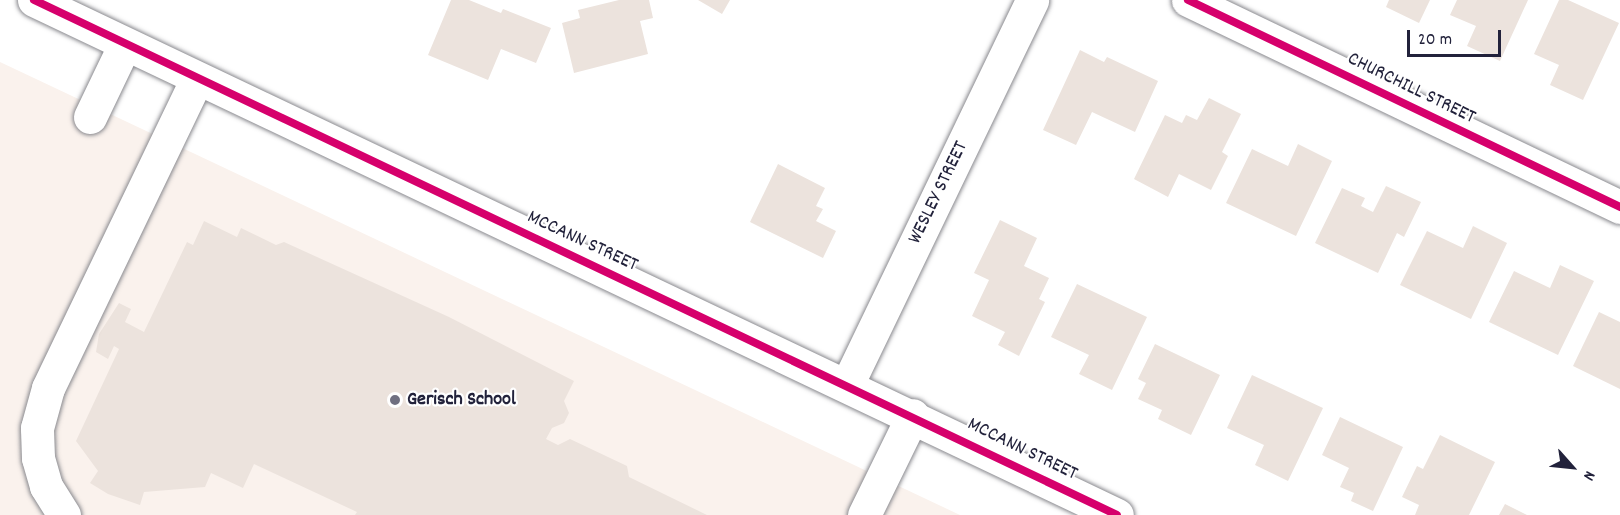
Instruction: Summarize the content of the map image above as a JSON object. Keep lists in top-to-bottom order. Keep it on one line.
{"streets":{"street":["CHURCHILL STREET","WESLEY STREET","MCCANN STREET"]},"crossings":[["WESLEY STREET","MCCANN STREET"]],"places":["Gerisch School"],"scale_bar":"20 m","north":"bottom right"}
